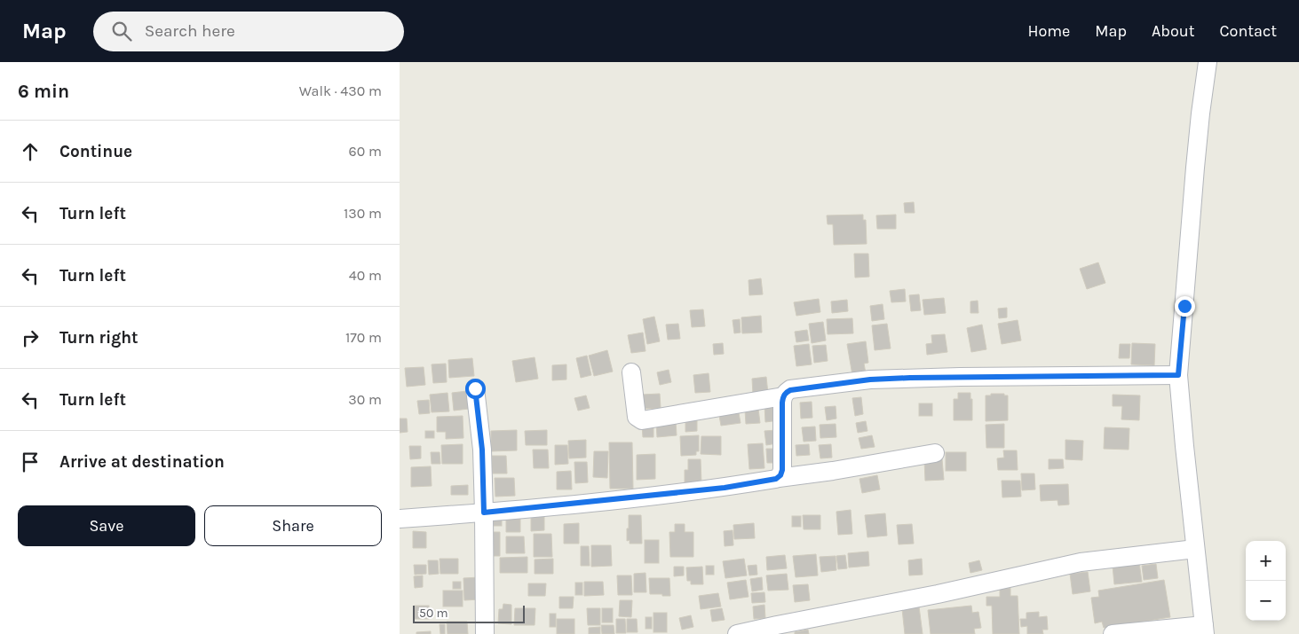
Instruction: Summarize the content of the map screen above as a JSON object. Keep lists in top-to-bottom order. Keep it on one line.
{"scale_bar":"50 m","page":{"header":"Map","search":"Search here","nav":["Home","Map","About","Contact"],"heading":["6 min","Walk · 430 m"],"list":[["Continue","60 m"],["Turn left","130 m"],["Turn left","40 m"],["Turn right","170 m"],["Turn left","30 m"],"Arrive at destination"],"buttons":["Save","Share"],"map_buttons":["+","−"],"scale":"50 m"}}
